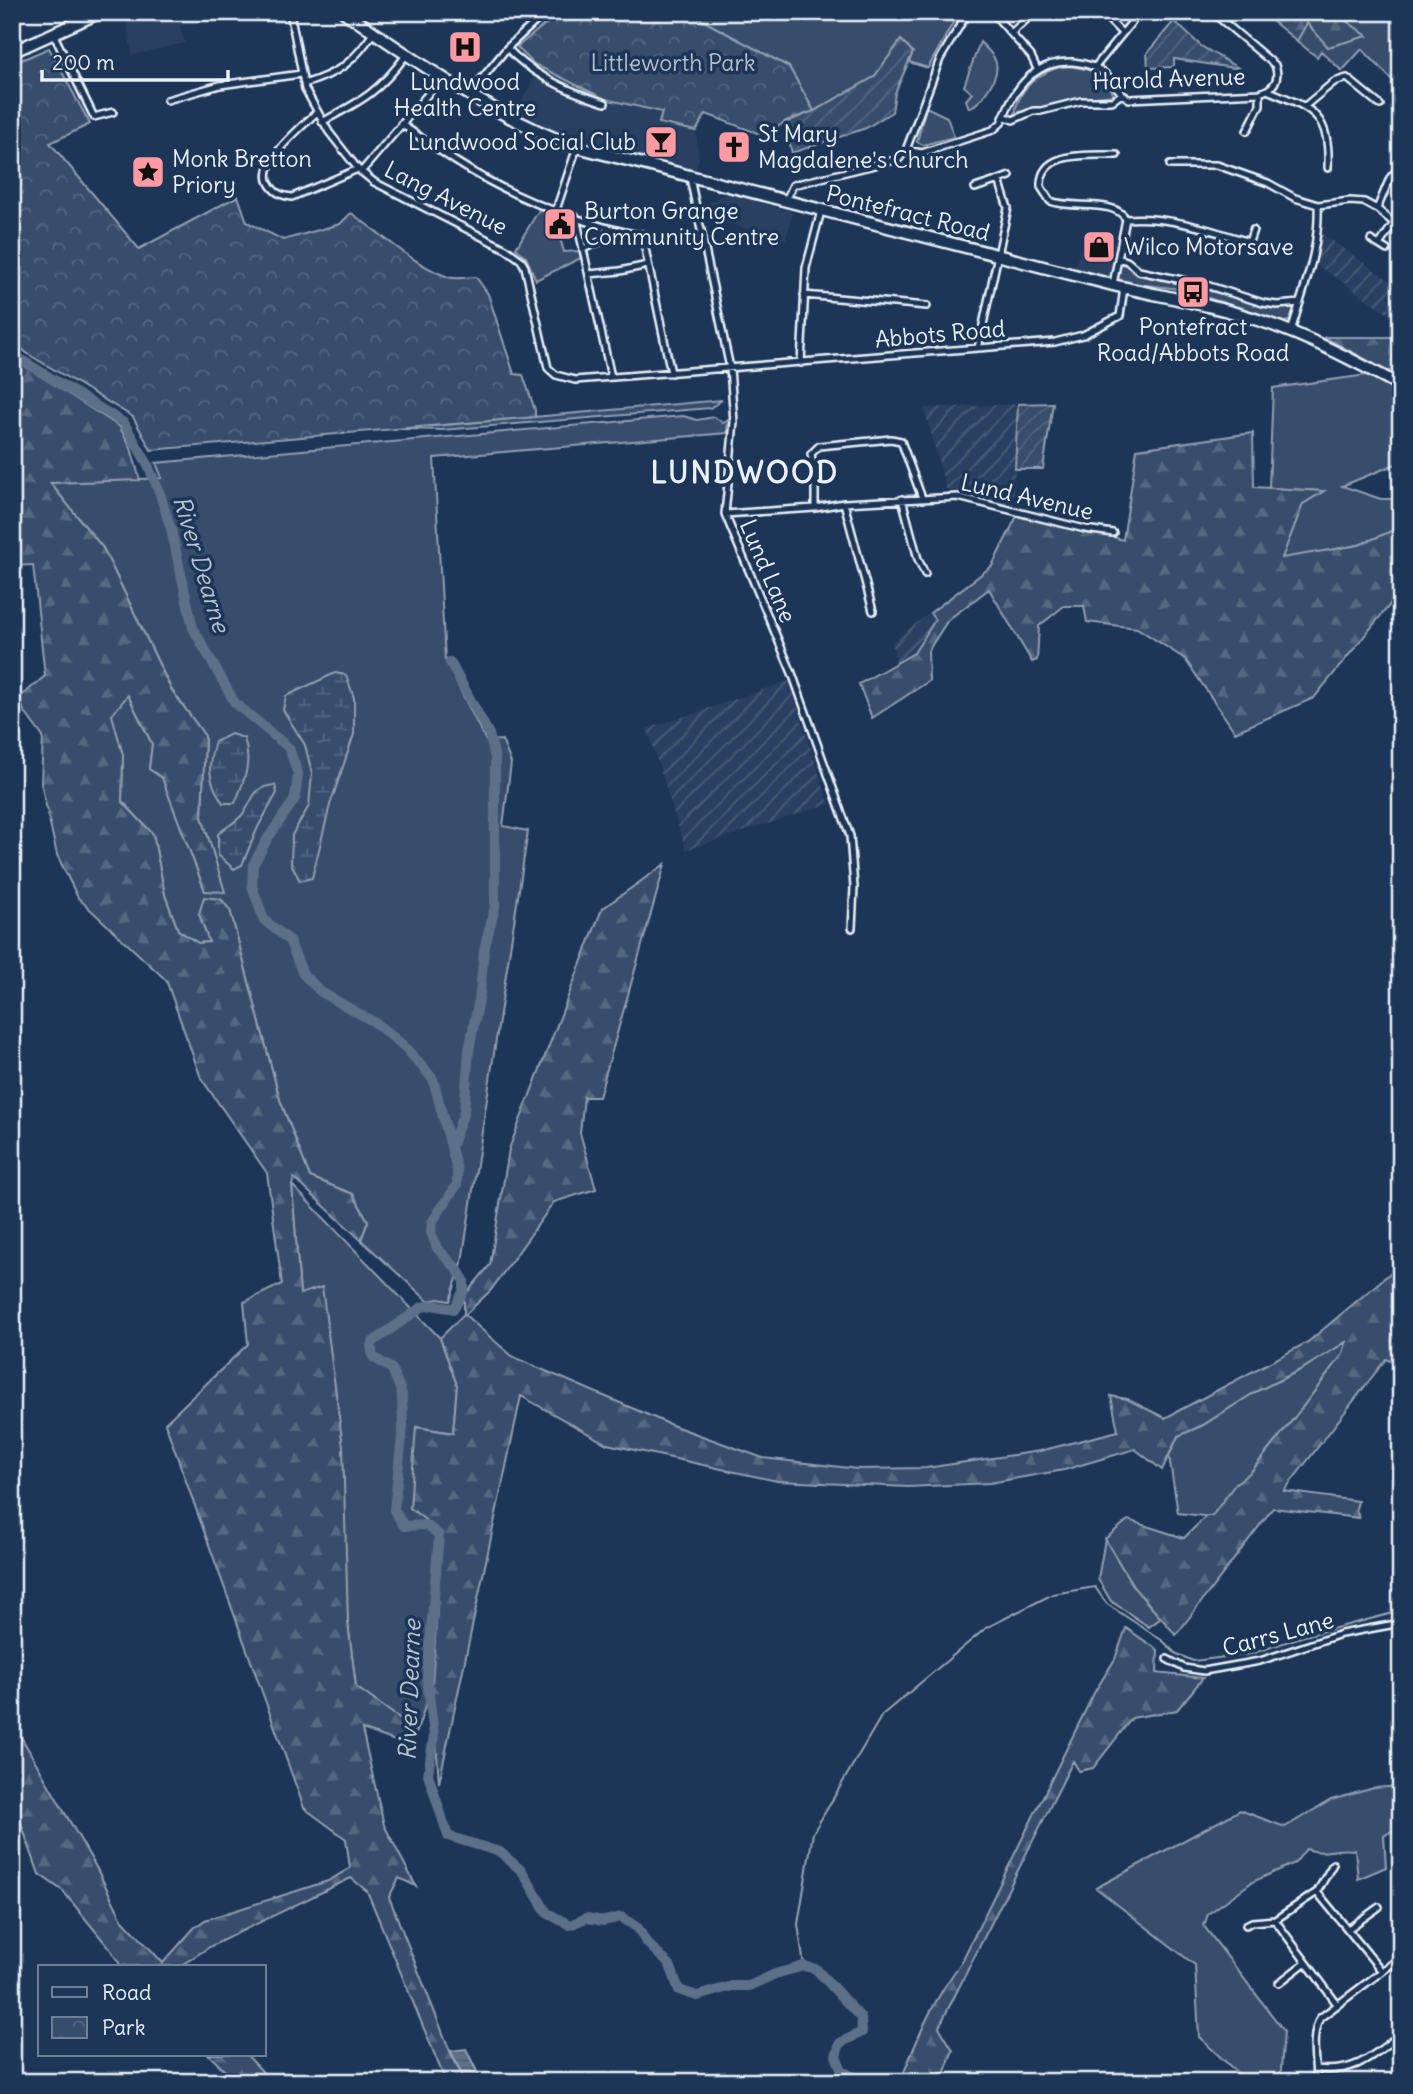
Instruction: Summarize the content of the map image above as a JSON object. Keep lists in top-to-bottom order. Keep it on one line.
{"streets":{"highway":["Pontefract Road"],"street":["Harold Avenue","Lang Avenue","Abbots Road","Lund Avenue","Lund Lane","Carrs Lane"]},"crossings":[["Harold Avenue","Pontefract Road"],["Lang Avenue","Abbots Road"],["Lang Avenue","Lund Lane"],["Pontefract Road","Abbots Road"],["Pontefract Road","Lund Lane"],["Abbots Road","Lund Lane"],["Lund Avenue","Lund Lane"]],"districts":["LUNDWOOD"],"water":["River Dearne"],"parks":["Littleworth Park"],"places":{"hospital":["Lundwood Health Centre"],"bar":["Lundwood Social Club"],"church":["St Mary Magdalene's Church"],"place":["Monk Bretton Priory"],"public building":["Burton Grange Community Centre"],"shop":["Wilco Motorsave"],"bus stop":["Pontefract Road/Abbots Road"]},"legend":["Road","Park"],"scale_bar":"200 m"}
